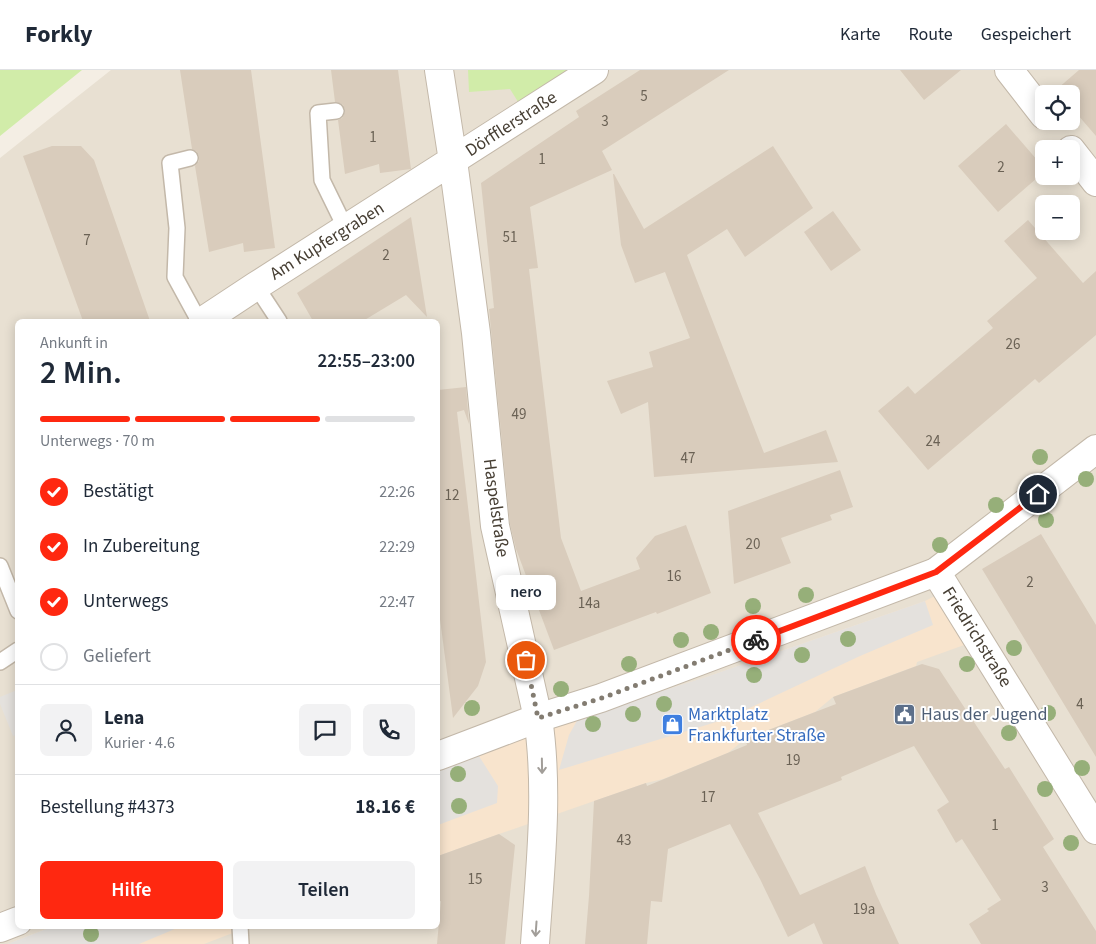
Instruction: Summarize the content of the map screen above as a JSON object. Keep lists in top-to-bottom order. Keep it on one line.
{"streets":{"street":["Dörfflerstraße","Am Kupfergraben","Haspelstraße","Friedrichstraße"]},"crossings":[["Dörfflerstraße","Am Kupfergraben"],["Dörfflerstraße","Haspelstraße"],["Am Kupfergraben","Haspelstraße"]],"places":{"other":["nero"],"public building":["Haus der Jugend"],"shop":["Marktplatz Frankfurter Straße"]},"house_numbers":["5","3","1","1","2","51","7","2","26","49","24","47","12","20","16","2","14a","4","19","17","1","43","15","3","19a"],"page":{"header":"Forkly","nav":["Karte","Route","Gespeichert"],"map_buttons":["+","−"],"heading":["2 Min.","Ankunft in","22:55–23:00"],"panel":["Lena","Kurier · 4.6","Bestellung #4373","18.16 €"],"bar":"Unterwegs · 70 m","list":[["Bestätigt","22:26"],["In Zubereitung","22:29"],["Unterwegs","22:47"],"Geliefert"],"bubble":"nero","buttons":["Hilfe","Teilen"]}}
